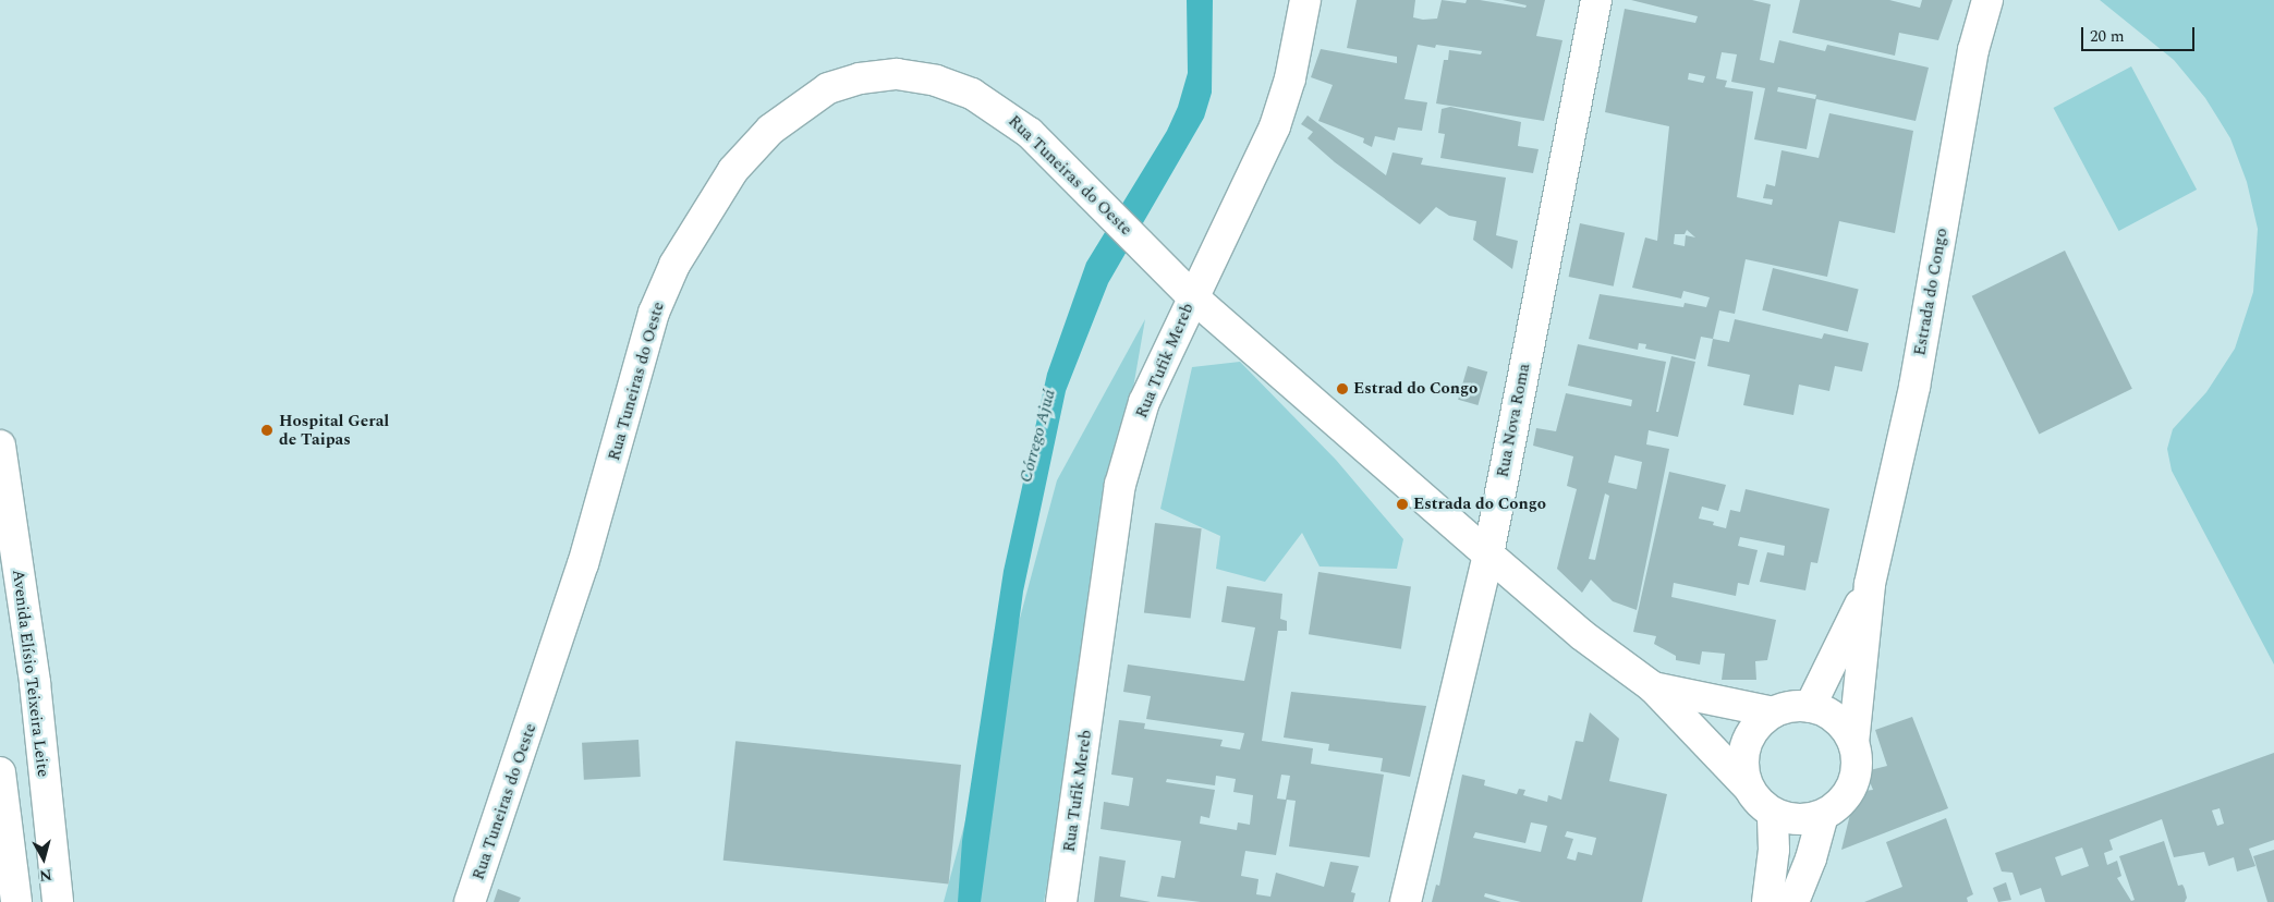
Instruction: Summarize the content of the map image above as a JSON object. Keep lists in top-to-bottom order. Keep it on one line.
{"streets":{"street":["Rua Tuneiras do Oeste","Estrada do Congo","Rua Tufik Mereb","Rua Nova Roma","Avenida Elísio Teixeira Leite"]},"crossings":[["Rua Tuneiras do Oeste","Rua Tufik Mereb"]],"water":["Córrego Ajuá"],"places":["Estrad do Congo","Hospital Geral de Taipas","Estrada do Congo"],"scale_bar":"20 m","north":"bottom"}
